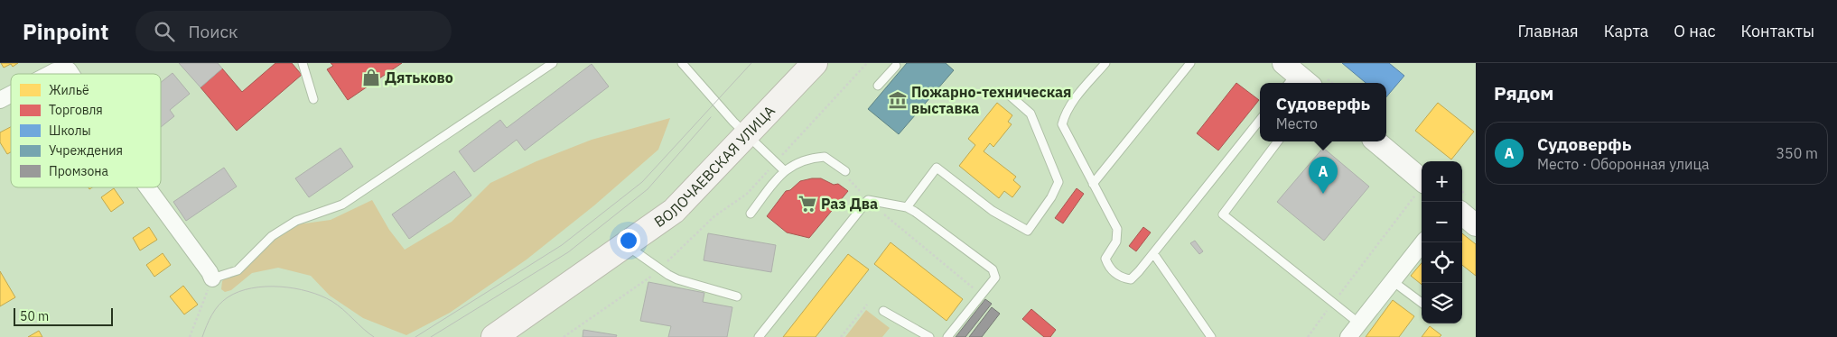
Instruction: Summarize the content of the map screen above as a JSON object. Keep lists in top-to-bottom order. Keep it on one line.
{"streets":{"main road":["ВОЛОЧАЕВСКАЯ УЛИЦА"]},"places":{"shop":["Дятьково"],"museum":["Пожарно-техническая выставка"],"supermarket":["Раз Два"]},"legend":["Жильё","Торговля","Школы","Учреждения","Промзона"],"scale_bar":"50 m","page":{"header":"Pinpoint","search":"Поиск","nav":["Главная","Карта","О нас","Контакты"],"heading":"Рядом","popup":["Судоверфь","Место"],"list":[{"mark":"A","name":"Судоверфь","note":"Место · Оборонная улица","value":"350 m"}],"pins":"A","map_buttons":["+","−"],"scale":"50 m"}}
